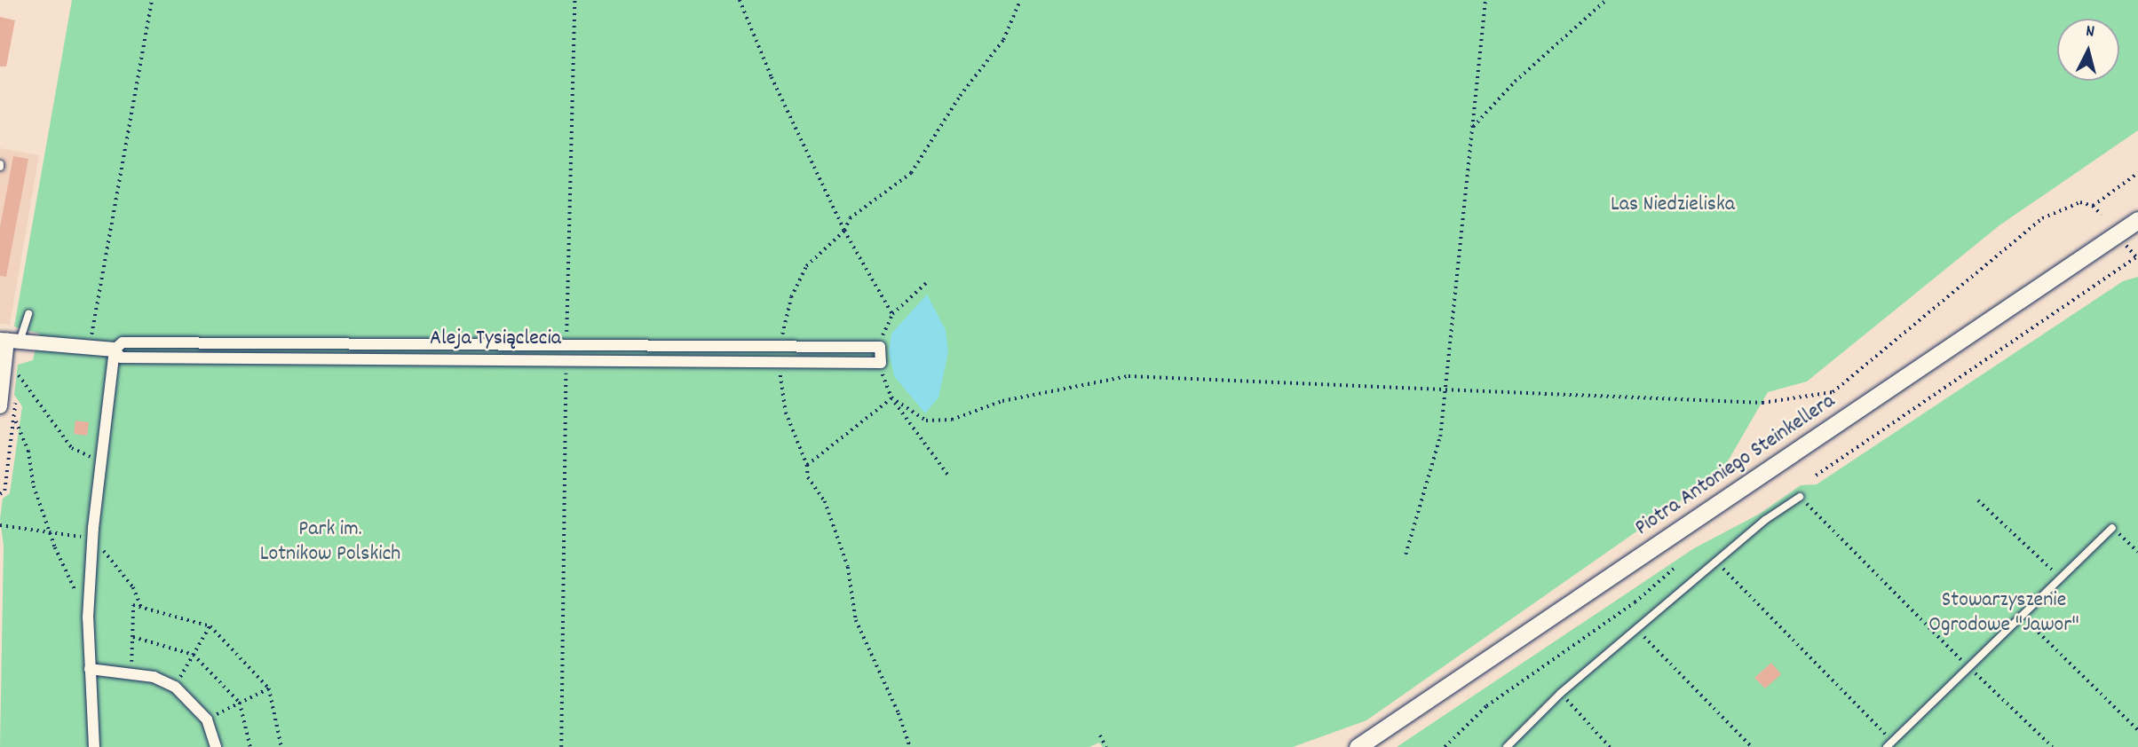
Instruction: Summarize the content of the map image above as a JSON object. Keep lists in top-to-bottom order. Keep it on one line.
{"streets":{"street":["Aleja Tysiąclecia","Piotra Antoniego Steinkellera"]},"parks":["Las Niedzieliska","Park im. Lotnikow Polskich","Stowarzyszenie Ogrodowe \"Jawor\""],"north":"top"}
